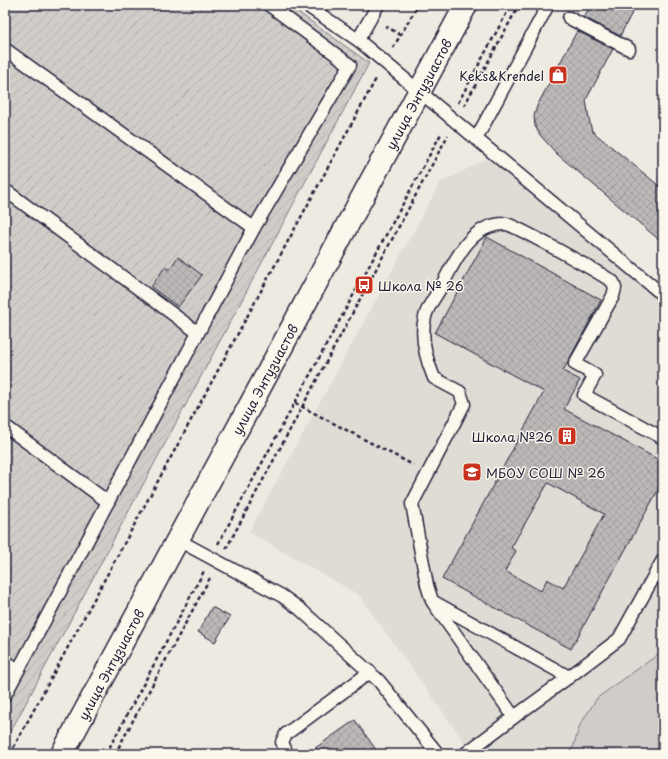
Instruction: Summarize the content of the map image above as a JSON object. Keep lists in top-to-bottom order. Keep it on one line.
{"streets":{"street":["улица Энтузиастов"]},"places":{"shop":["Keks&Krendel"],"bus stop":["Школа № 26"],"building":["Школа №26"],"school or university":["МБОУ СОШ № 26"]}}
